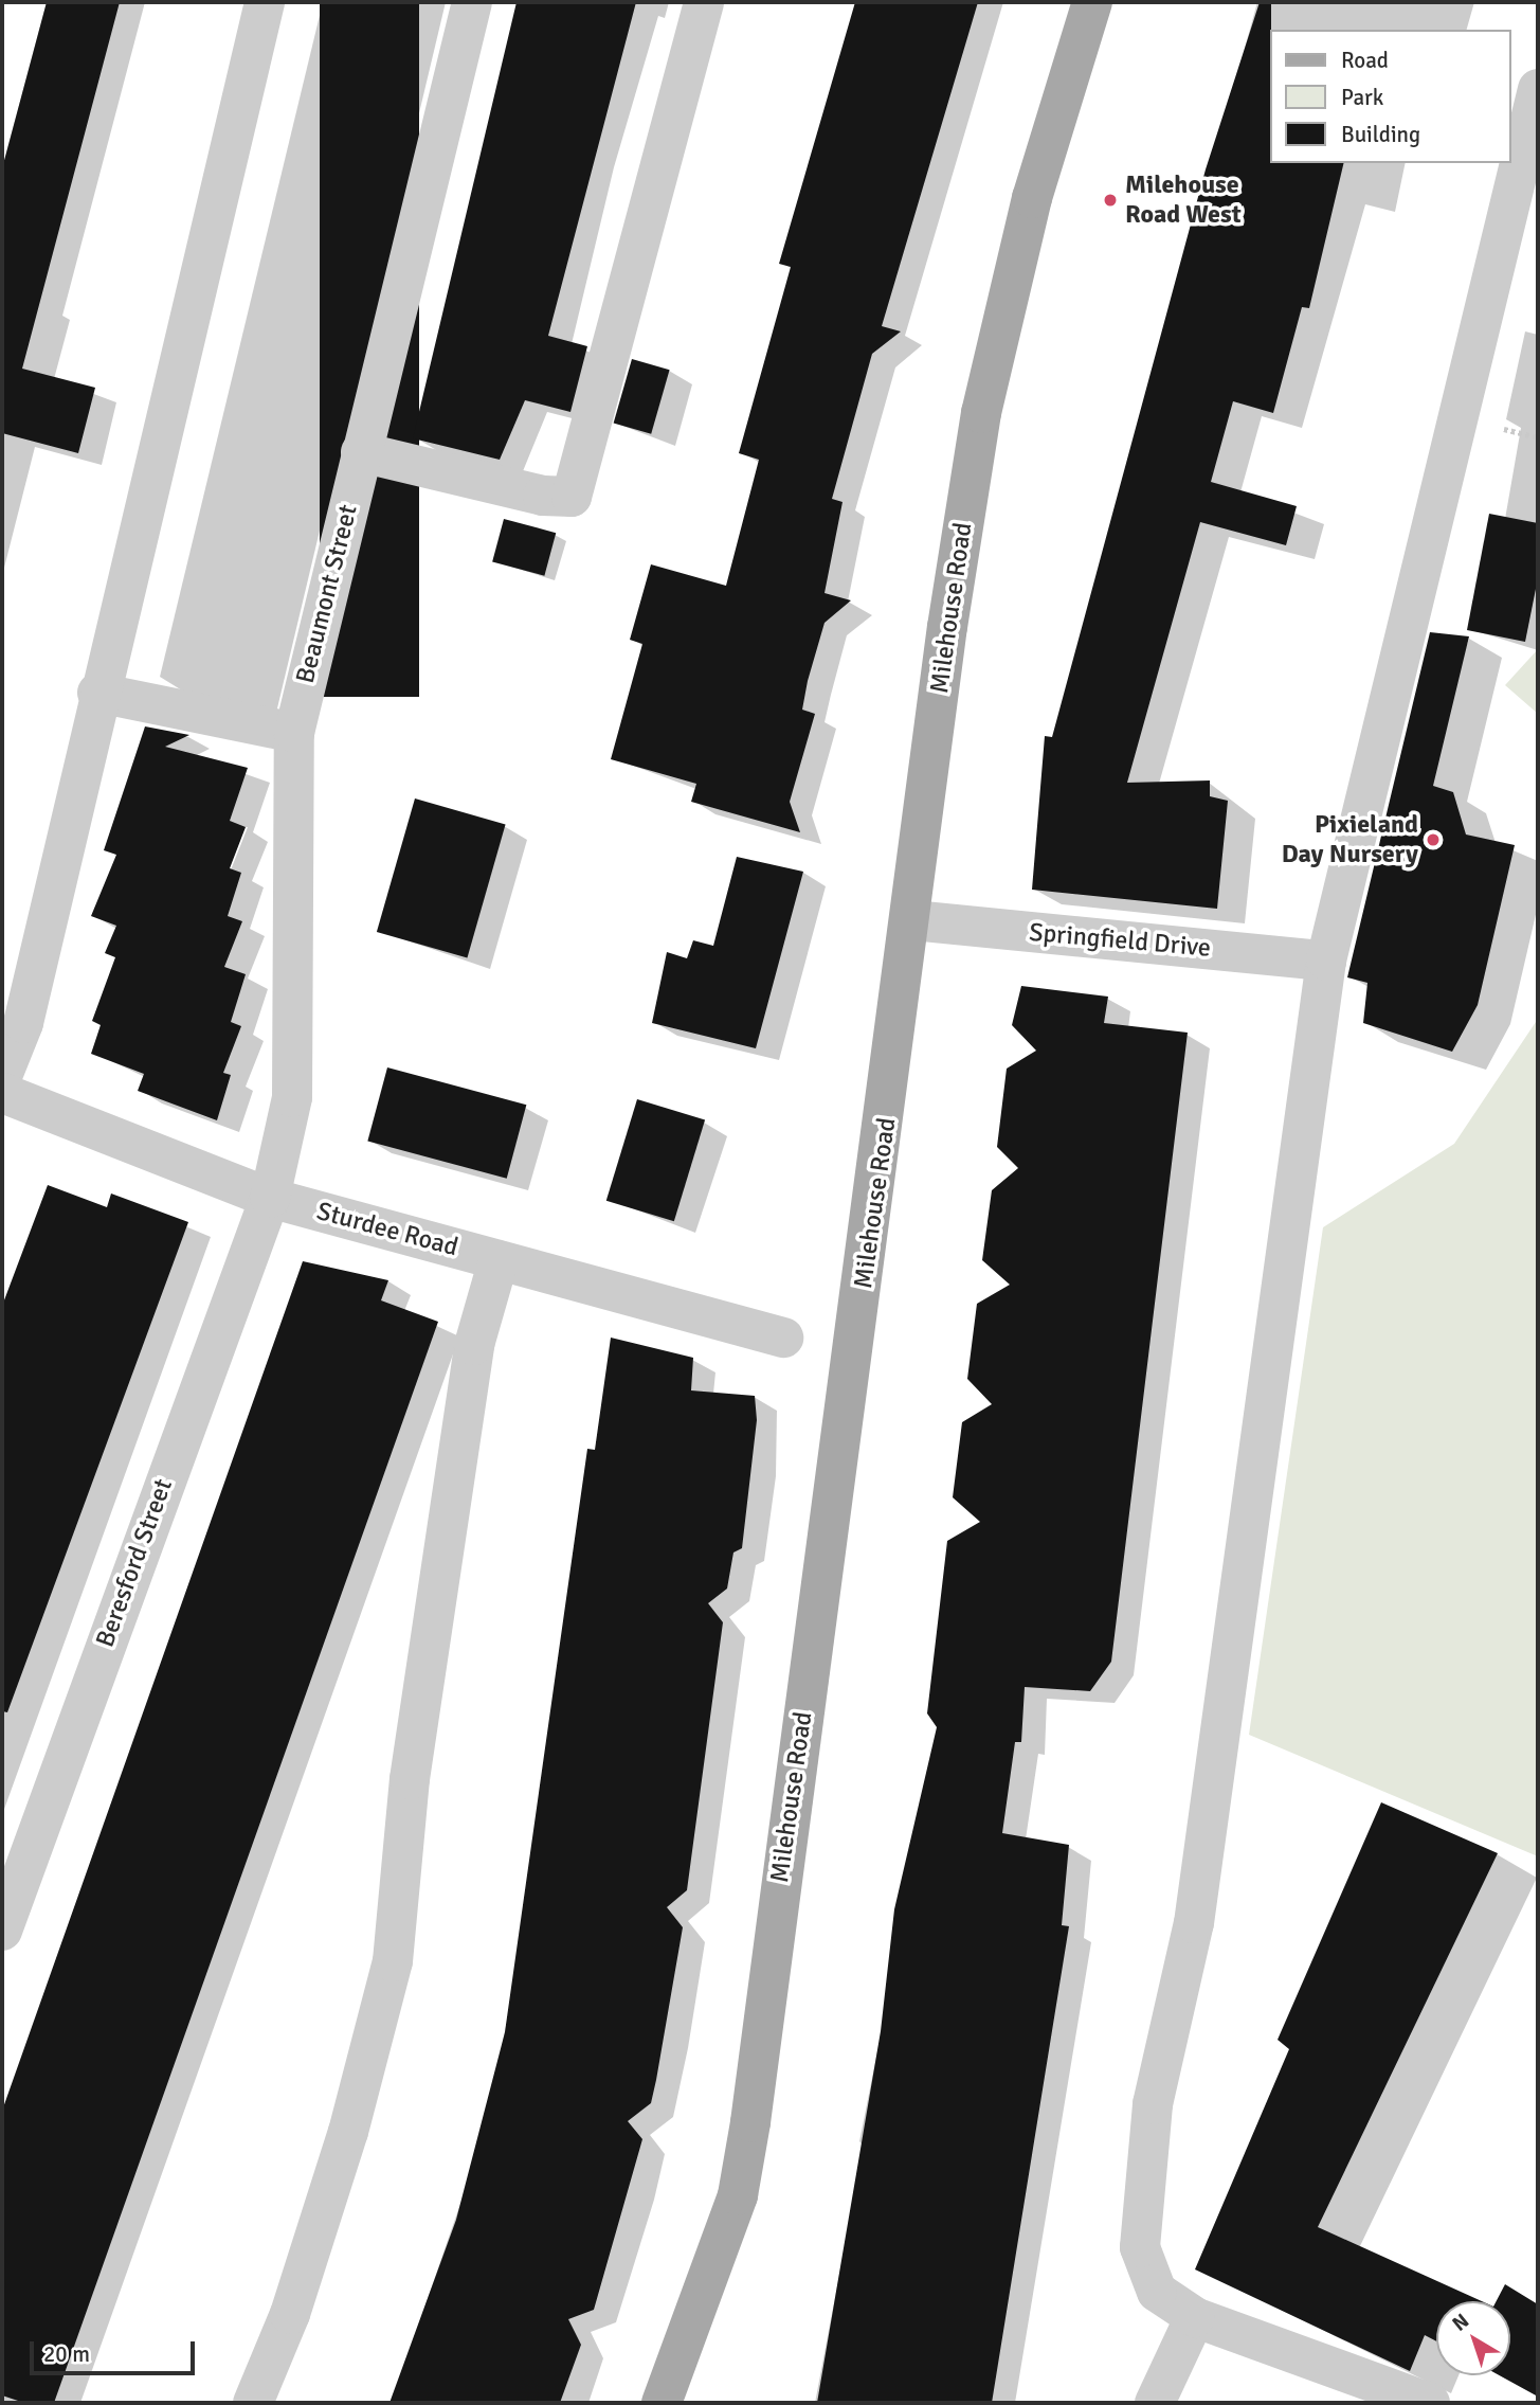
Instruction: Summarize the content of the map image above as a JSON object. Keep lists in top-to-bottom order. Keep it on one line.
{"streets":{"main road":["Milehouse Road"],"street":["Beaumont Street","Springfield Drive","Sturdee Road","Beresford Street"]},"crossings":[["Beaumont Street","Sturdee Road"],["Beaumont Street","Beresford Street"],["Milehouse Road","Springfield Drive"],["Sturdee Road","Beresford Street"]],"places":["Milehouse Road West","Pixieland Day Nursery"],"legend":["Road","Park","Building"],"scale_bar":"20 m","north":"top left"}
